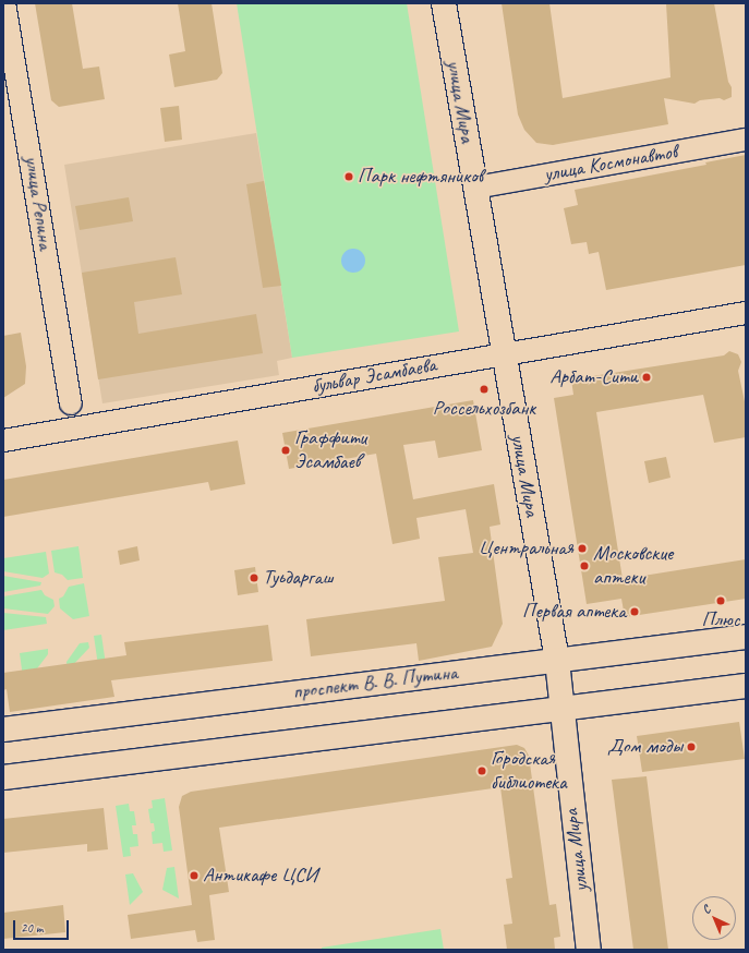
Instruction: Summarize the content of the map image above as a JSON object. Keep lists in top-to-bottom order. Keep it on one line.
{"streets":{"main road":["улица Мира","проспект В. В. Путина"],"street":["улица Космонавтов","улица Репина","бульвар Эсамбаева"]},"crossings":[["улица Мира","улица Космонавтов"],["улица Мира","бульвар Эсамбаева"],["улица Мира","проспект В. В. Путина"]],"places":["Парк нефтяников","Арбат-Сити","Россельхозбанк","Граффити Эсамбаев","Центральная","Московские аптеки","Туьдаргаш","Плюс","Первая аптека","Дом моды","Городская библиотека","Антикафе ЦСИ"],"scale_bar":"20 m","north":"top left"}
